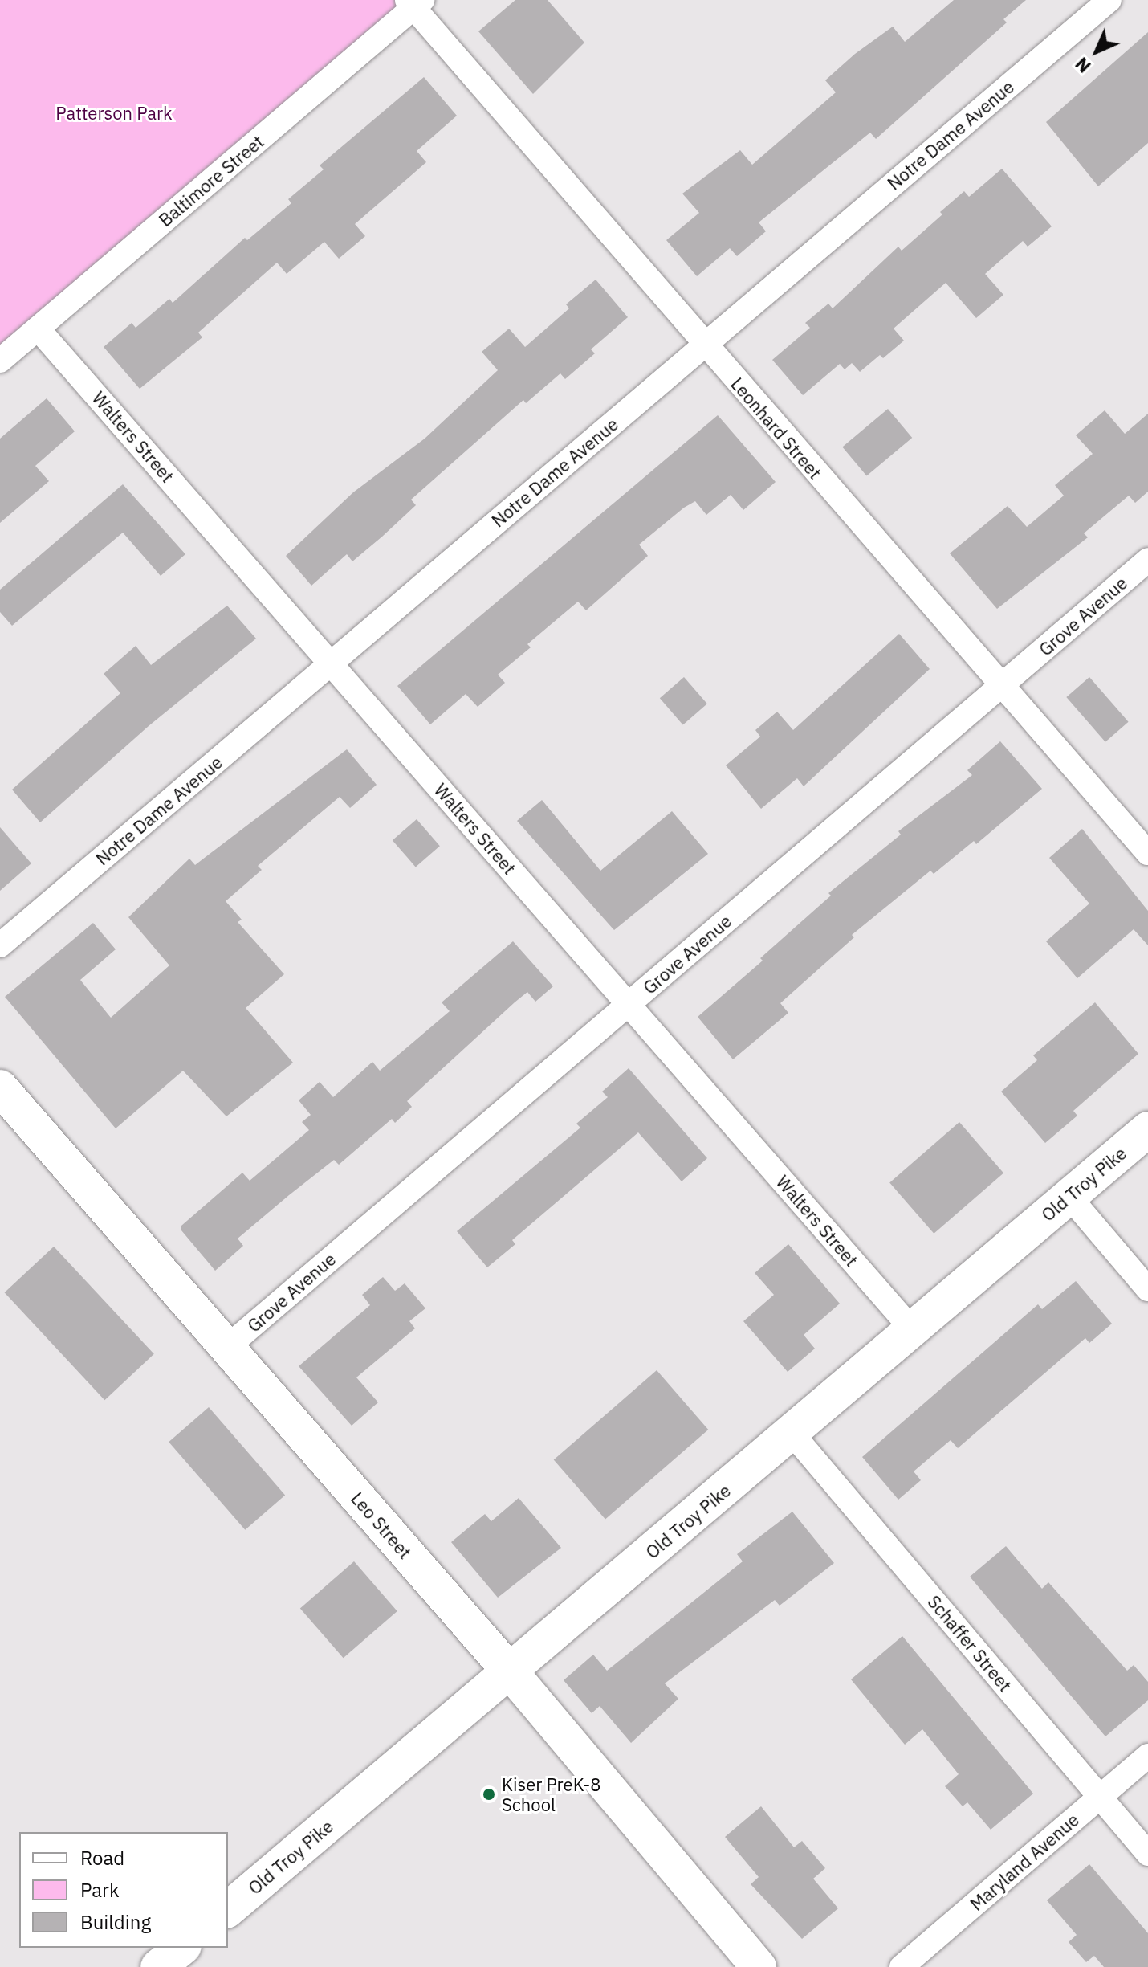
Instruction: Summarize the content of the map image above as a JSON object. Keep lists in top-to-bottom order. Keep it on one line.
{"streets":{"main road":["Old Troy Pike","Leo Street"],"street":["Notre Dame Avenue","Baltimore Street","Leonhard Street","Walters Street","Grove Avenue","Schaffer Street","Maryland Avenue"]},"crossings":[["Notre Dame Avenue","Leonhard Street"],["Notre Dame Avenue","Walters Street"],["Baltimore Street","Leonhard Street"],["Baltimore Street","Walters Street"],["Leonhard Street","Grove Avenue"],["Walters Street","Grove Avenue"],["Walters Street","Old Troy Pike"],["Grove Avenue","Leo Street"],["Old Troy Pike","Leo Street"],["Old Troy Pike","Schaffer Street"],["Schaffer Street","Maryland Avenue"]],"parks":["Patterson Park"],"places":["Kiser PreK-8 School"],"legend":["Road","Park","Building"],"north":"bottom left"}
